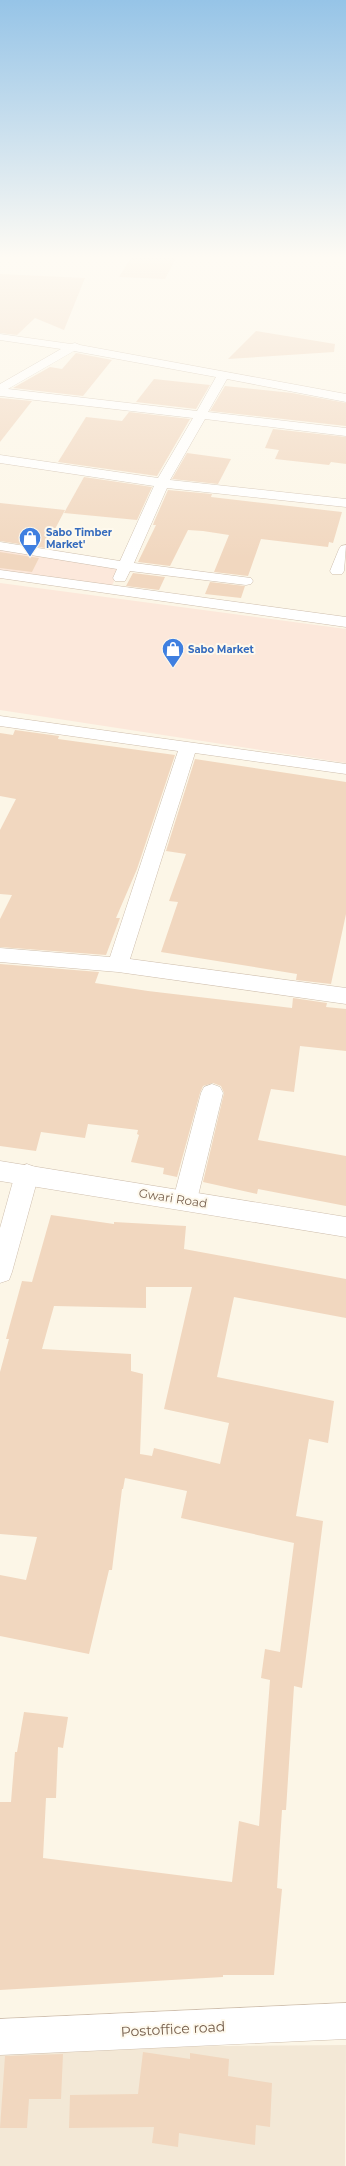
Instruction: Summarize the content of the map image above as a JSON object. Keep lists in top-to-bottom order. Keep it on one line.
{"streets":{"street":["Gwari Road","Postoffice road"]},"places":{"shop":["Sabo Timber Market'","Sabo Market"]}}
